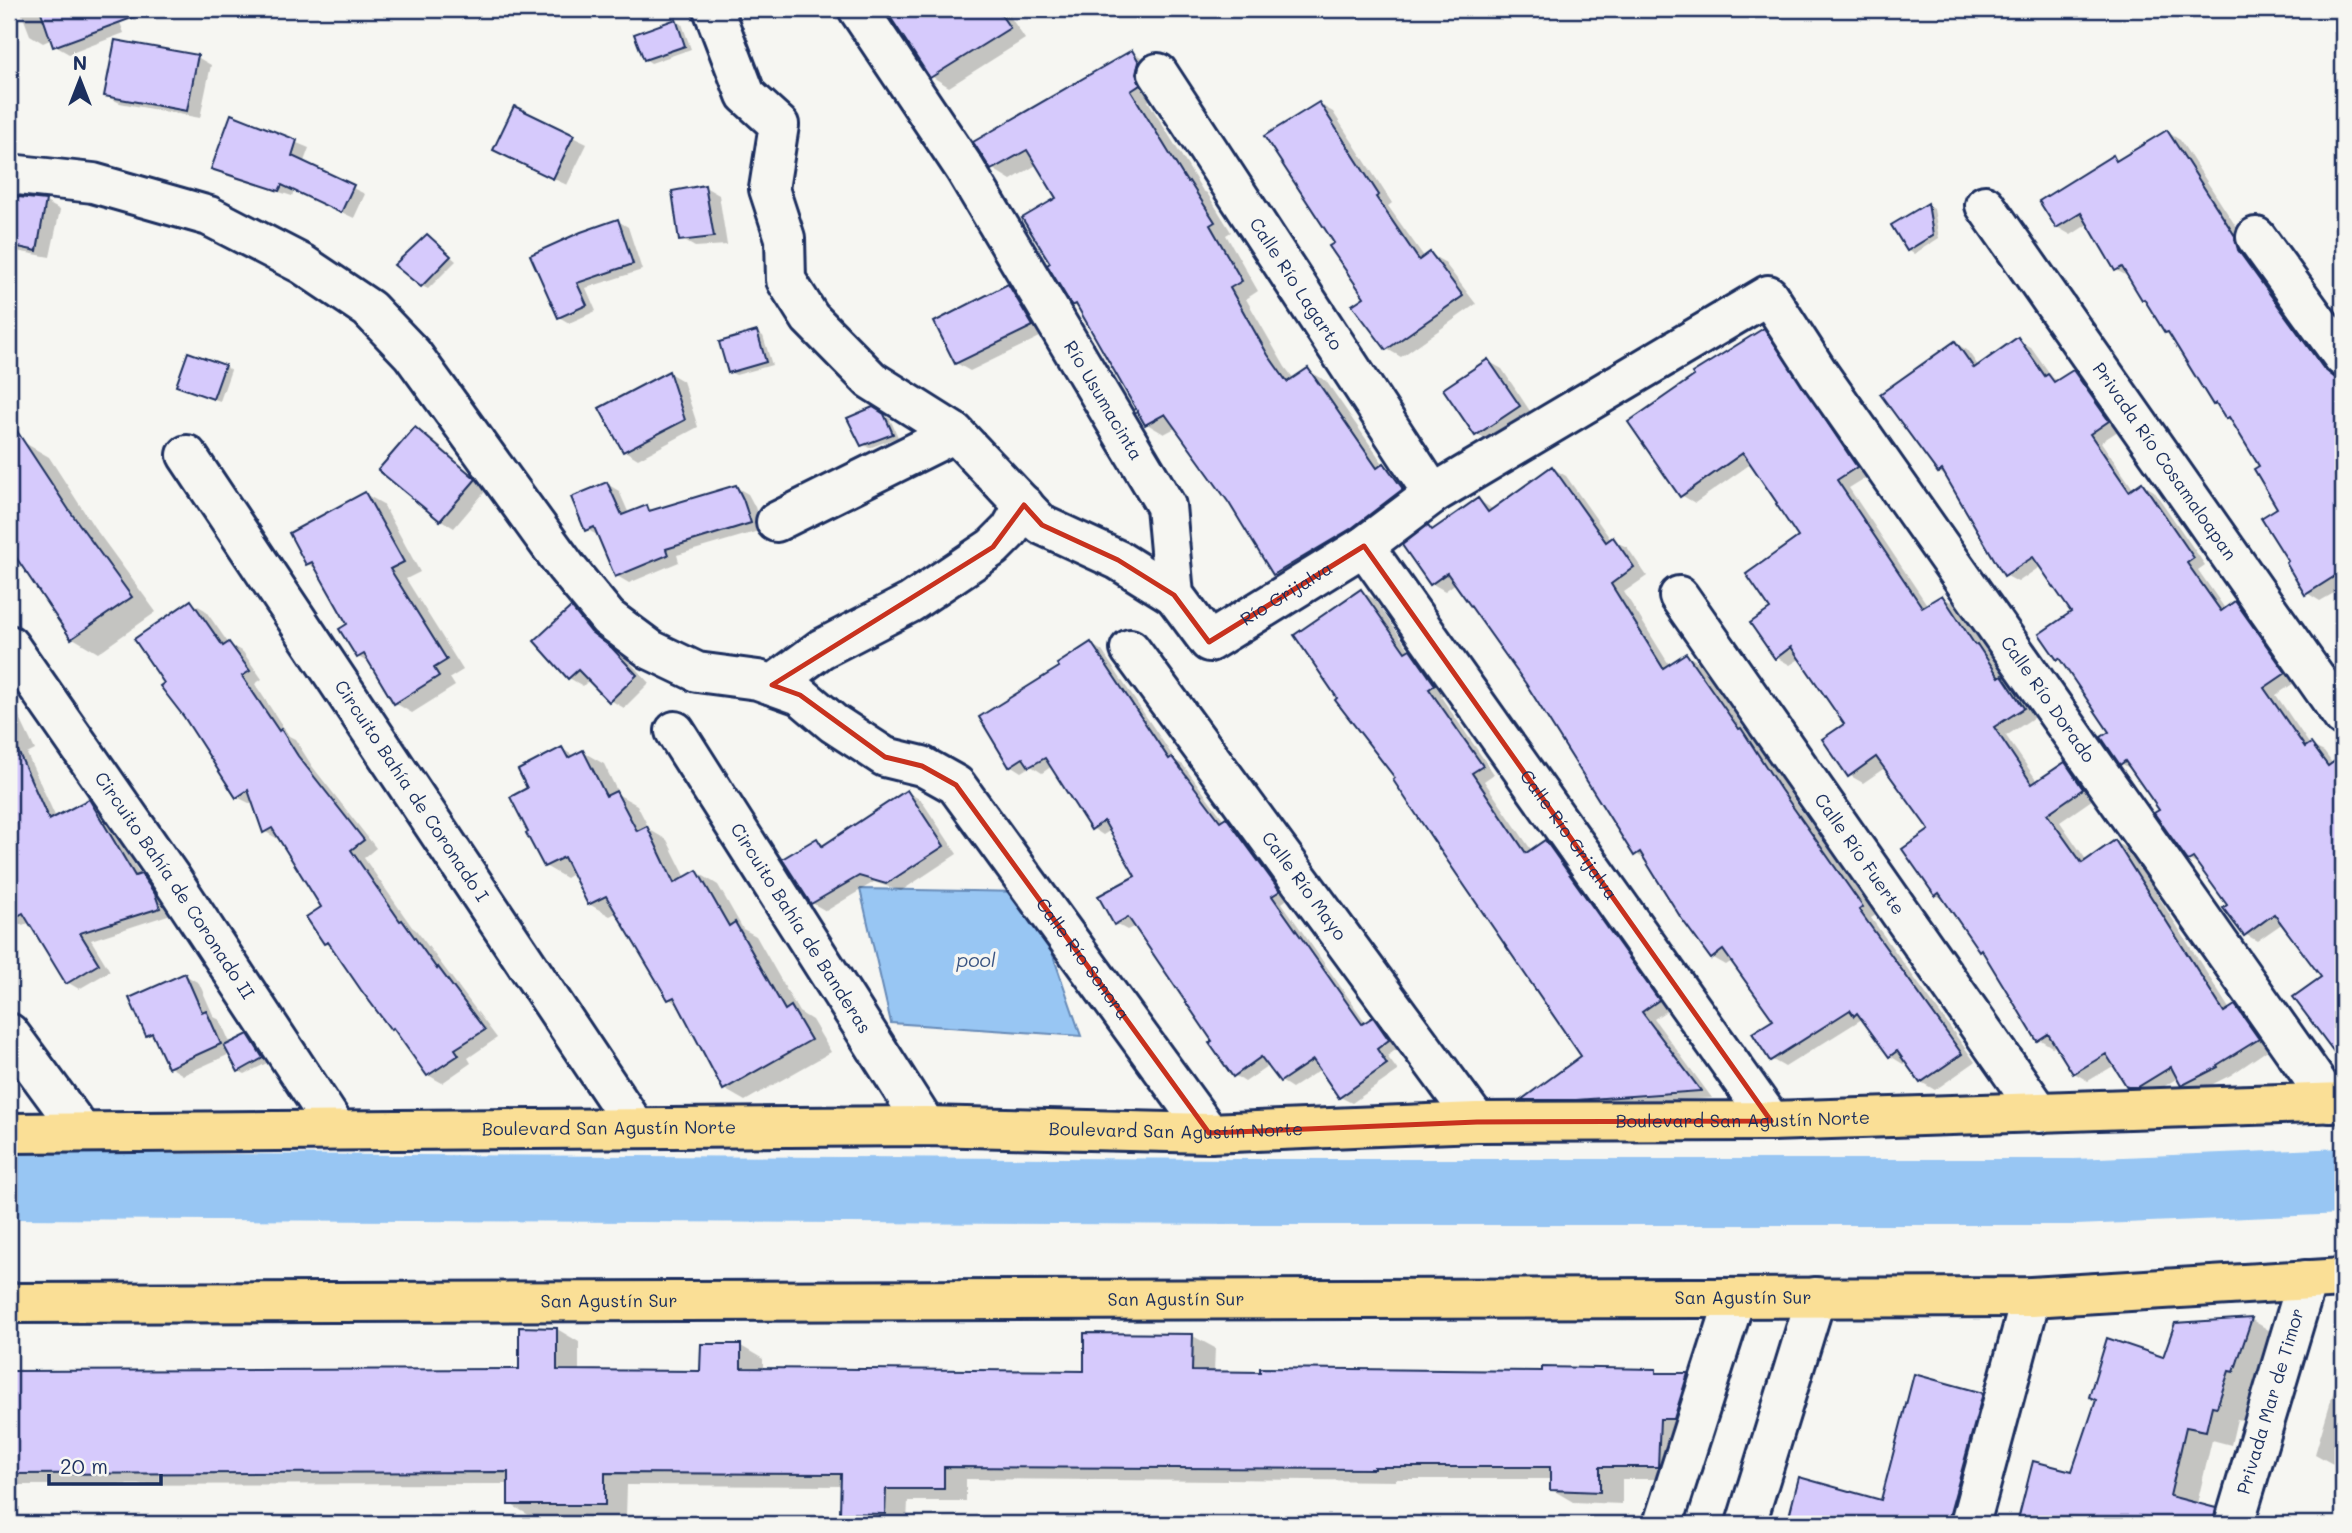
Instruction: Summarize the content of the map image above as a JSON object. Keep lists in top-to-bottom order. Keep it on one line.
{"streets":{"main road":["Boulevard San Agustín Norte","San Agustín Sur"],"street":["Calle Río Lagarto","Río Usumacinta","Privada Río Cosamaloapan","Río Grijalva","Calle Río Dorado","Circuito Bahía de Coronado I","Calle Río Grijalva","Calle Río Fuerte","Calle Río Mayo","Circuito Bahía de Coronado II","Circuito Bahía de Banderas","Calle Río Sonora","Privada Mar de Timor"]},"crossings":[["Calle Río Lagarto","Río Grijalva"],["Río Usumacinta","Río Grijalva"],["Río Grijalva","Calle Río Dorado"],["Río Grijalva","Calle Río Grijalva"],["Calle Río Dorado","Boulevard San Agustín Norte"],["Circuito Bahía de Coronado I","Boulevard San Agustín Norte"],["Calle Río Grijalva","Boulevard San Agustín Norte"],["Calle Río Fuerte","Boulevard San Agustín Norte"],["Calle Río Mayo","Boulevard San Agustín Norte"],["Circuito Bahía de Coronado II","Boulevard San Agustín Norte"],["Circuito Bahía de Banderas","Boulevard San Agustín Norte"],["Calle Río Sonora","Boulevard San Agustín Norte"],["San Agustín Sur","Privada Mar de Timor"]],"water":["pool"],"scale_bar":"20 m","north":"top"}
